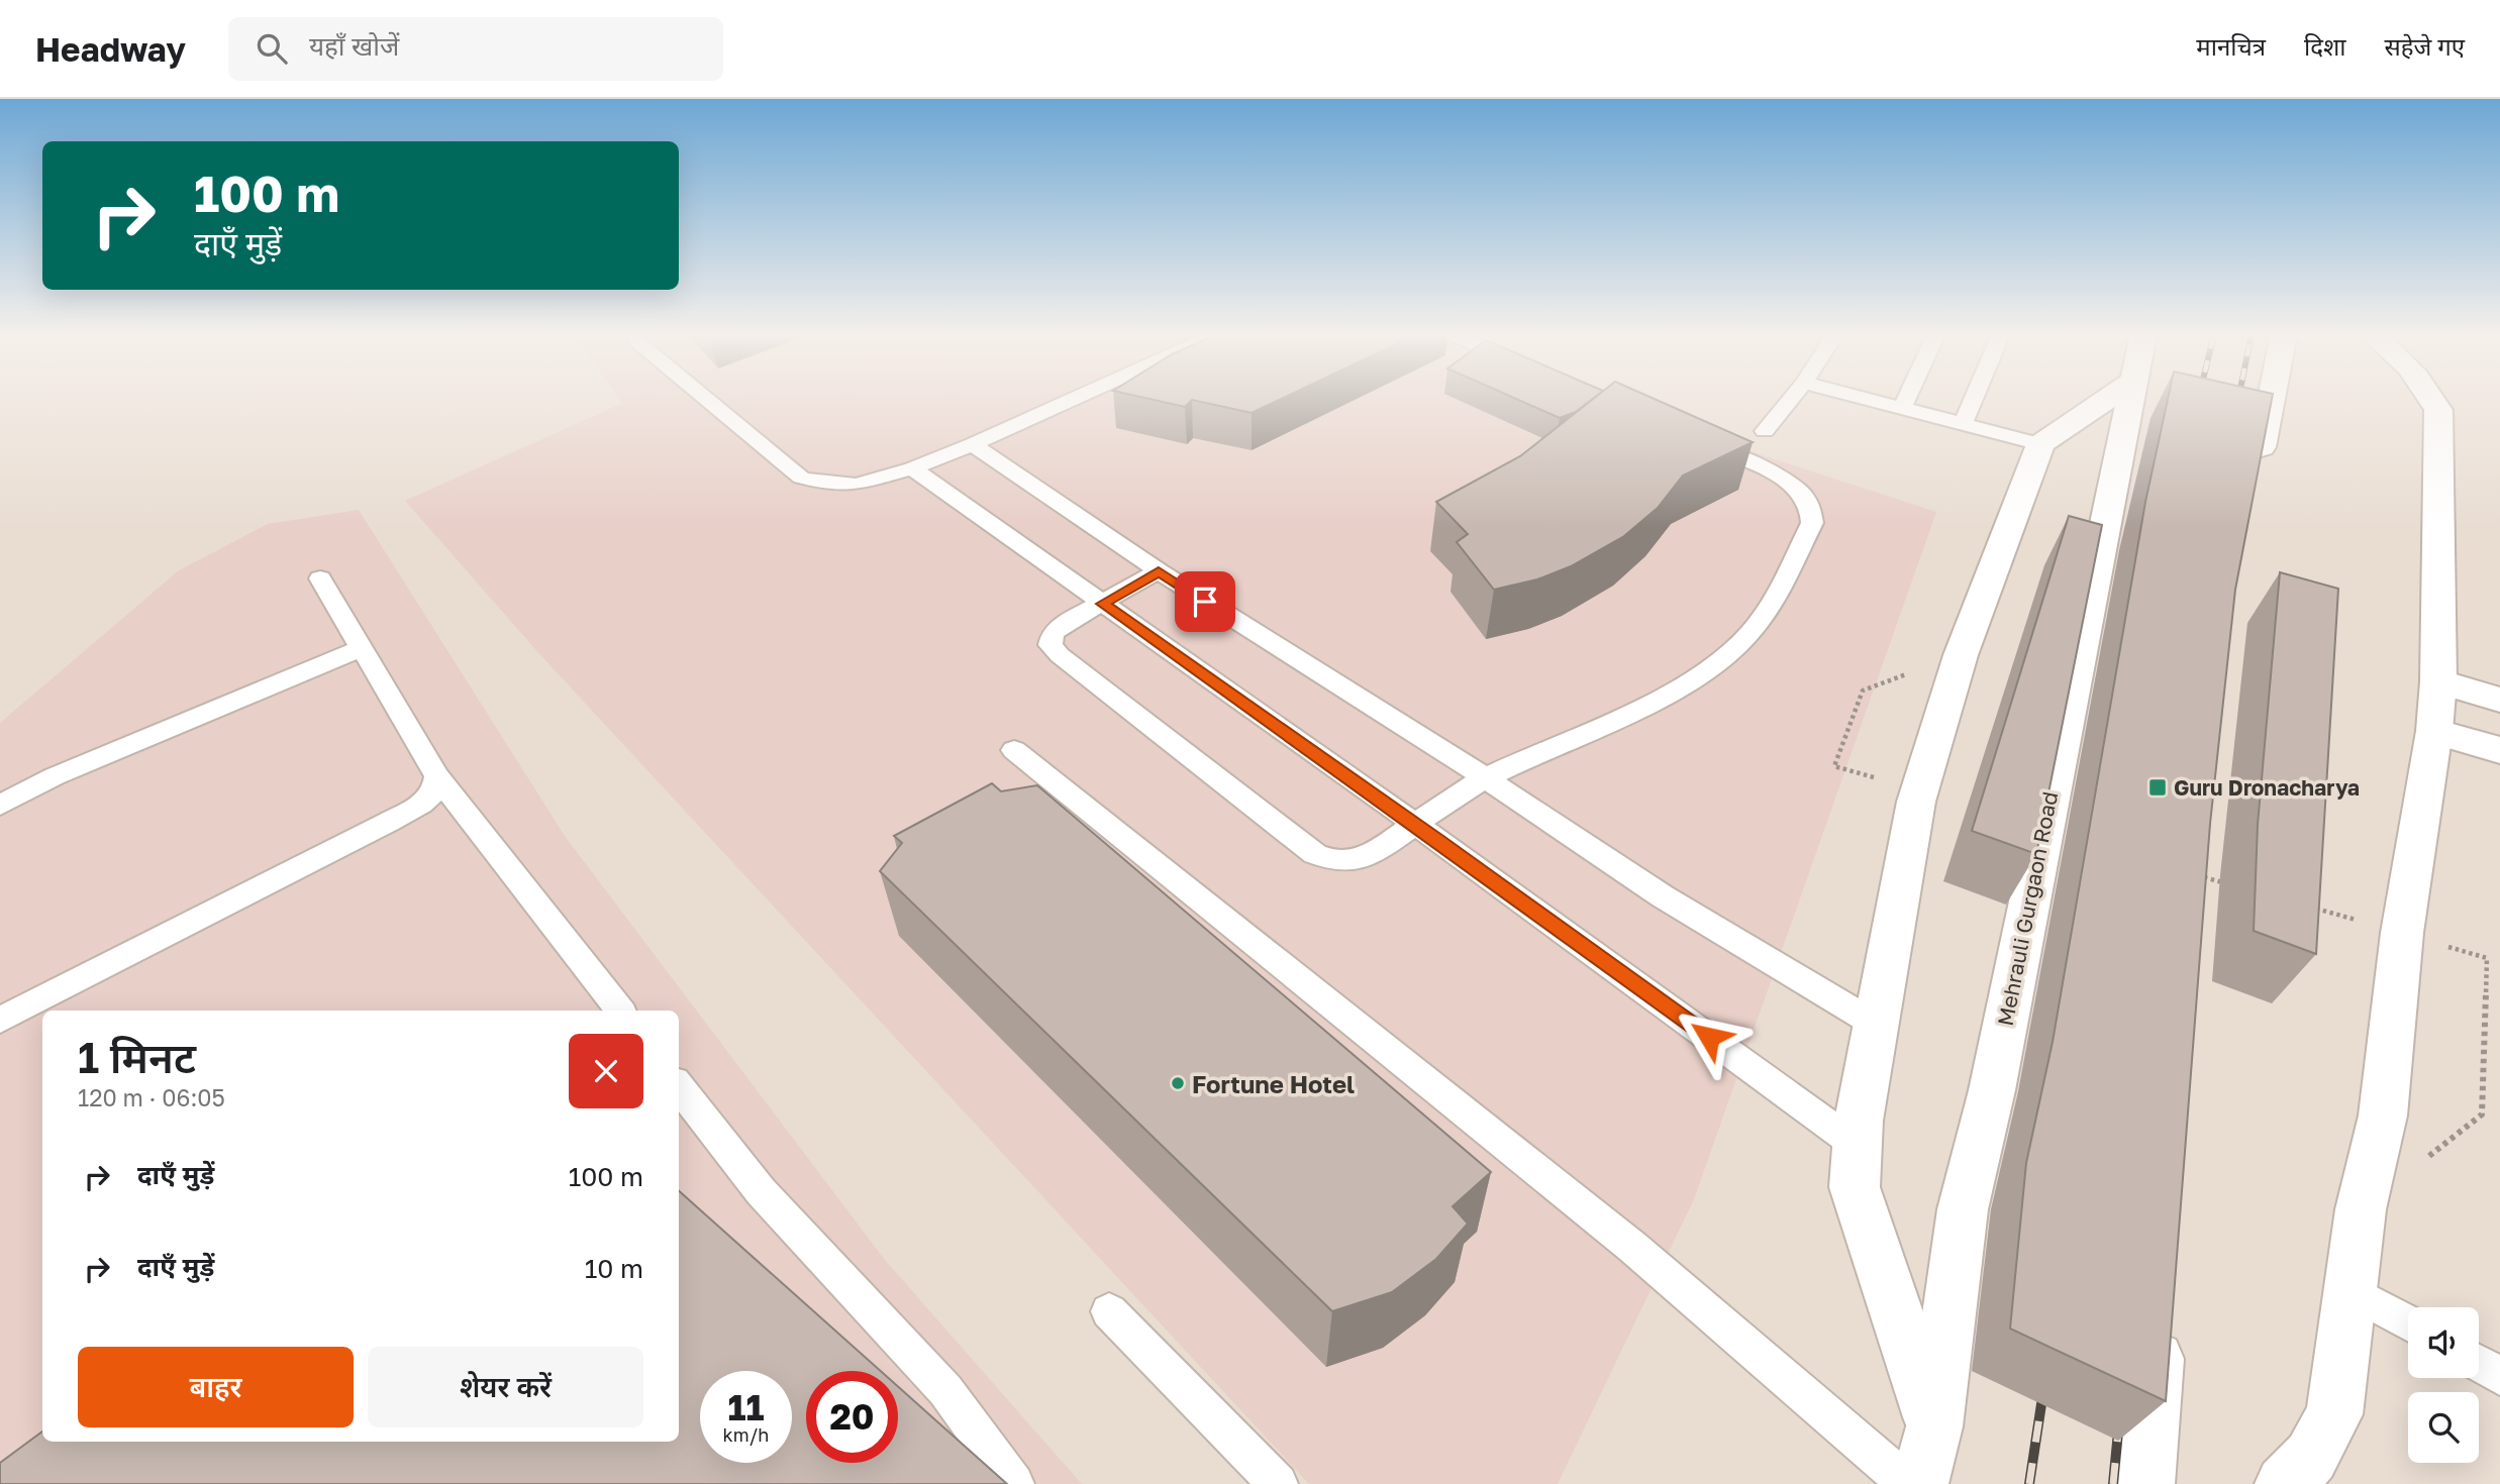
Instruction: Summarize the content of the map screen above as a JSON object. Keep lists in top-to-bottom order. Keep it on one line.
{"streets":{"main road":["Mehrauli Gurgaon Road"]},"places":{"transit":["Guru Dronacharya"],"other":["Fortune Hotel"]},"page":{"header":"Headway","search":"यहाँ खोजें","nav":["मानचित्र","दिशा","सहेजे गए"],"turn":["100 m","दाएँ मुड़ें"],"heading":["1 मिनट","120 m · 06:05"],"list":[{"name":"दाएँ मुड़ें","value":"100 m"},{"name":"दाएँ मुड़ें","value":"10 m"}],"buttons":["बाहर","शेयर करें"],"speed":"11 km/h","limit":"20"}}
